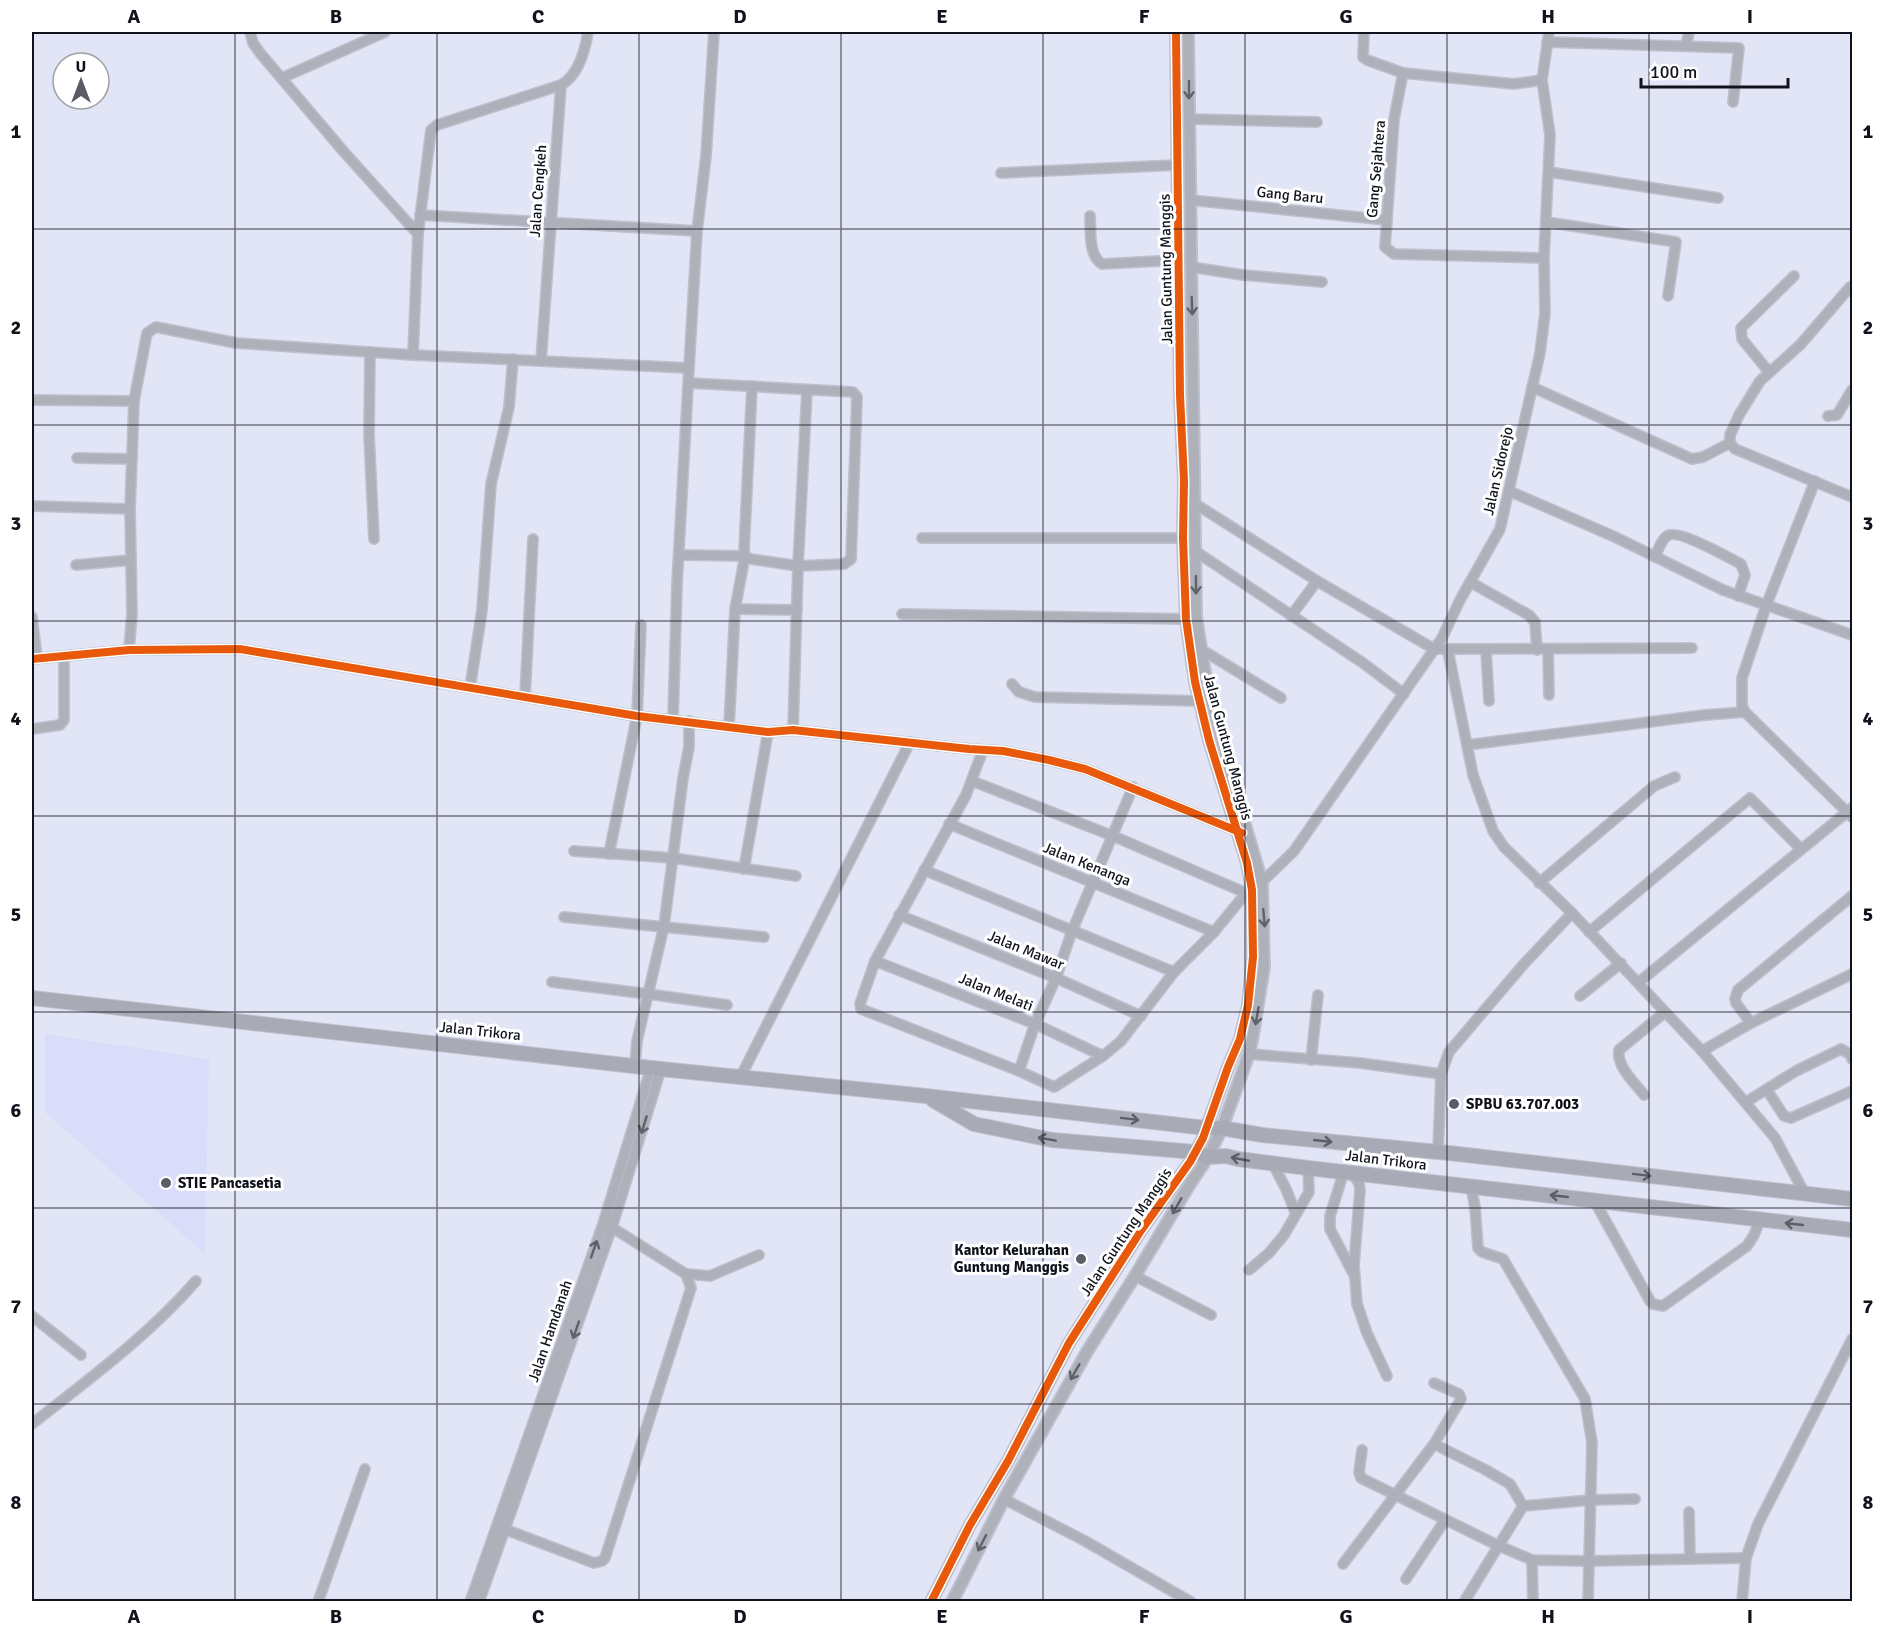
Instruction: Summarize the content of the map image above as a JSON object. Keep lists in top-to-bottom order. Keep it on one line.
{"streets":{"main road":["Jalan Trikora"],"street":["Gang Sejahtera","Jalan Cengkeh","Gang Baru","Jalan Guntung Manggis","Jalan Sidorejo","Jalan Kenanga","Jalan Mawar","Jalan Melati","Jalan Hamdanah"]},"crossings":[["Gang Sejahtera","Gang Baru"],["Gang Sejahtera","Jalan Sidorejo"],["Gang Baru","Jalan Guntung Manggis"],["Jalan Guntung Manggis","Jalan Sidorejo"],["Jalan Guntung Manggis","Jalan Trikora"],["Jalan Trikora","Jalan Hamdanah"]],"places":["SPBU 63.707.003","STIE Pancasetia","Kantor Kelurahan Guntung Manggis"],"scale_bar":"100 m","north":"top","grid":{"columns":["A","B","C","D","E","F","G","H","I"],"rows":["1","2","3","4","5","6","7","8"]}}
